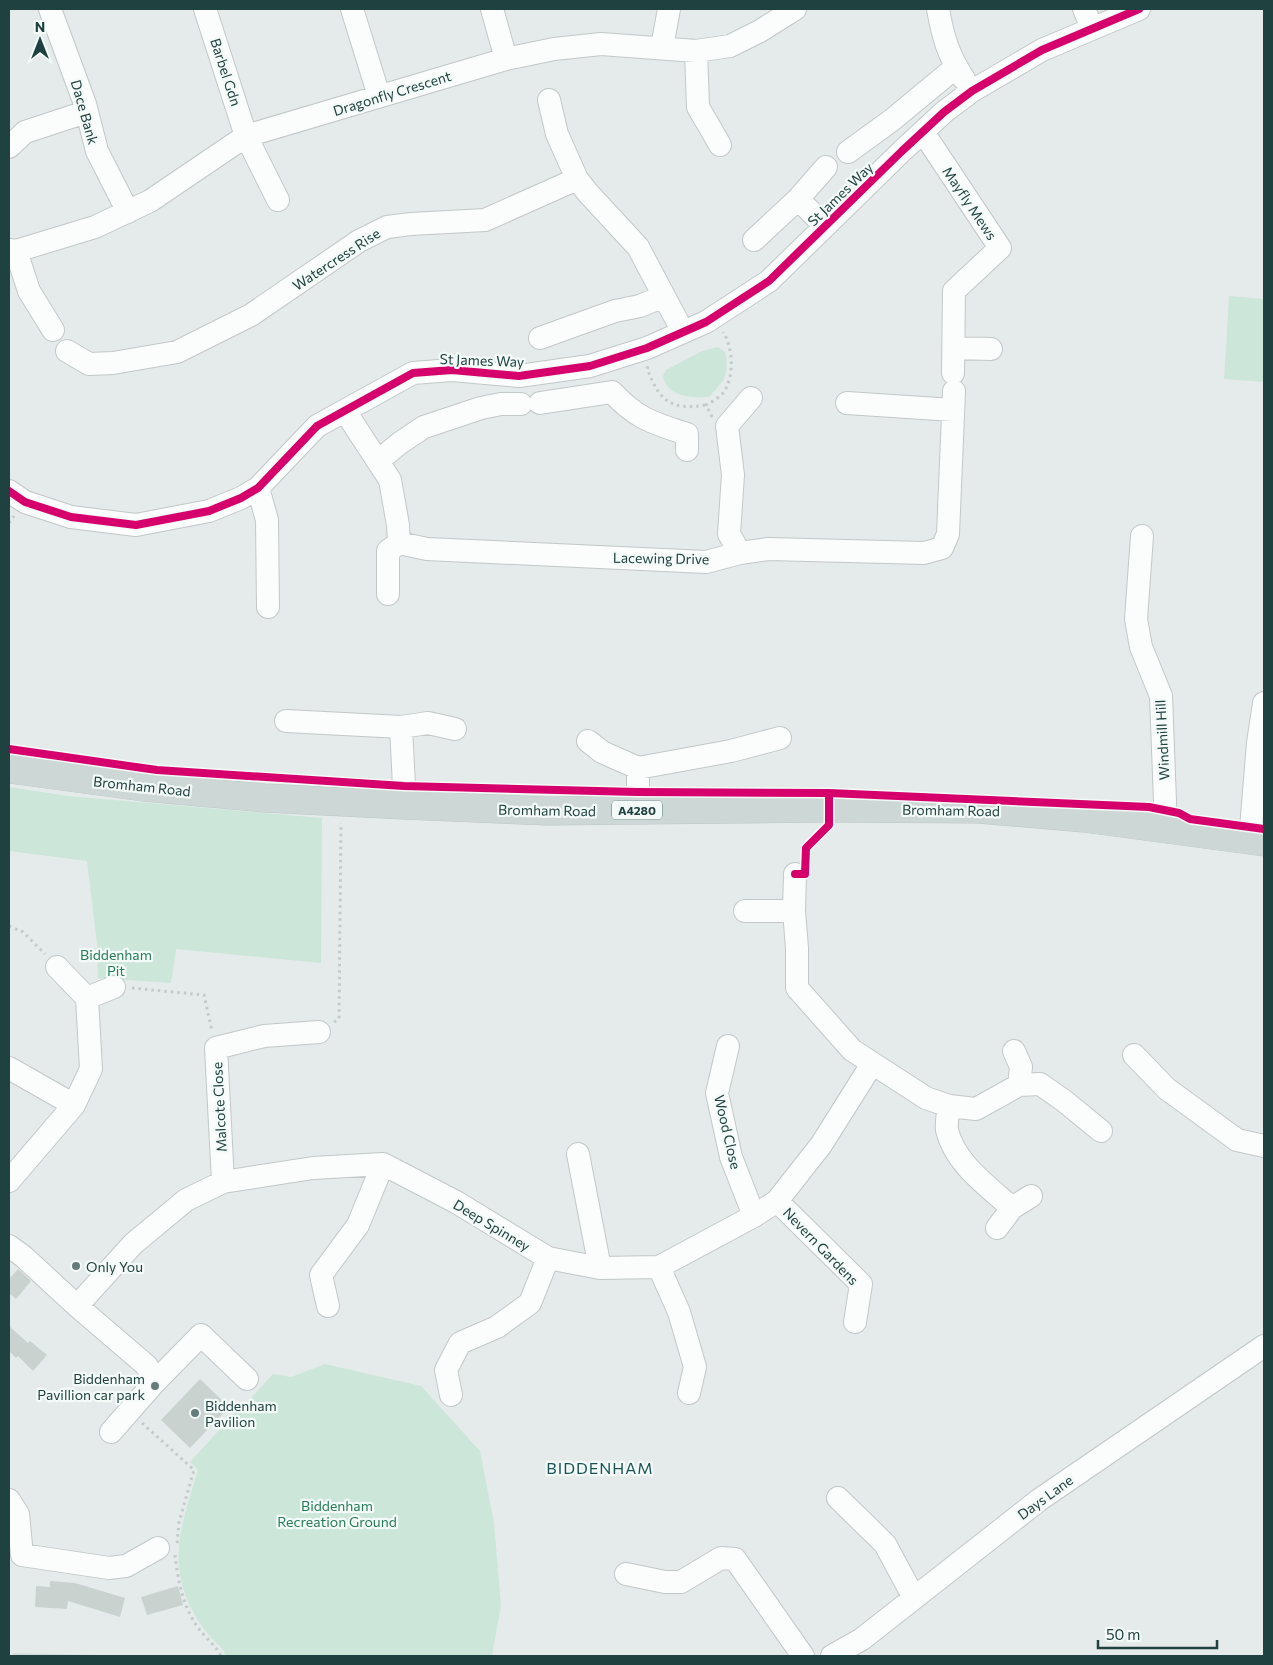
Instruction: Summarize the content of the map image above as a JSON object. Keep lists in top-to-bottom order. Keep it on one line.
{"streets":{"main road":["Bromham Road","A4280"],"street":["Barbel Gdn","Dragonfly Crescent","Dace Bank","St James Way","Mayfly Mews","Watercress Rise","Lacewing Drive","Windmill Hill","Malcote Close","Wood Close","Deep Spinney","Nevern Gardens","Days Lane"]},"crossings":[["Barbel Gdn","Dragonfly Crescent"],["Dragonfly Crescent","Dace Bank"],["St James Way","Mayfly Mews"],["Mayfly Mews","Lacewing Drive"],["Windmill Hill","Bromham Road"],["Wood Close","Deep Spinney"],["Deep Spinney","Nevern Gardens"]],"districts":["BIDDENHAM"],"parks":["Biddenham Pit","Biddenham Recreation Ground"],"places":["Only You","Biddenham Pavillion car park","Biddenham Pavilion"],"scale_bar":"50 m","north":"top"}
